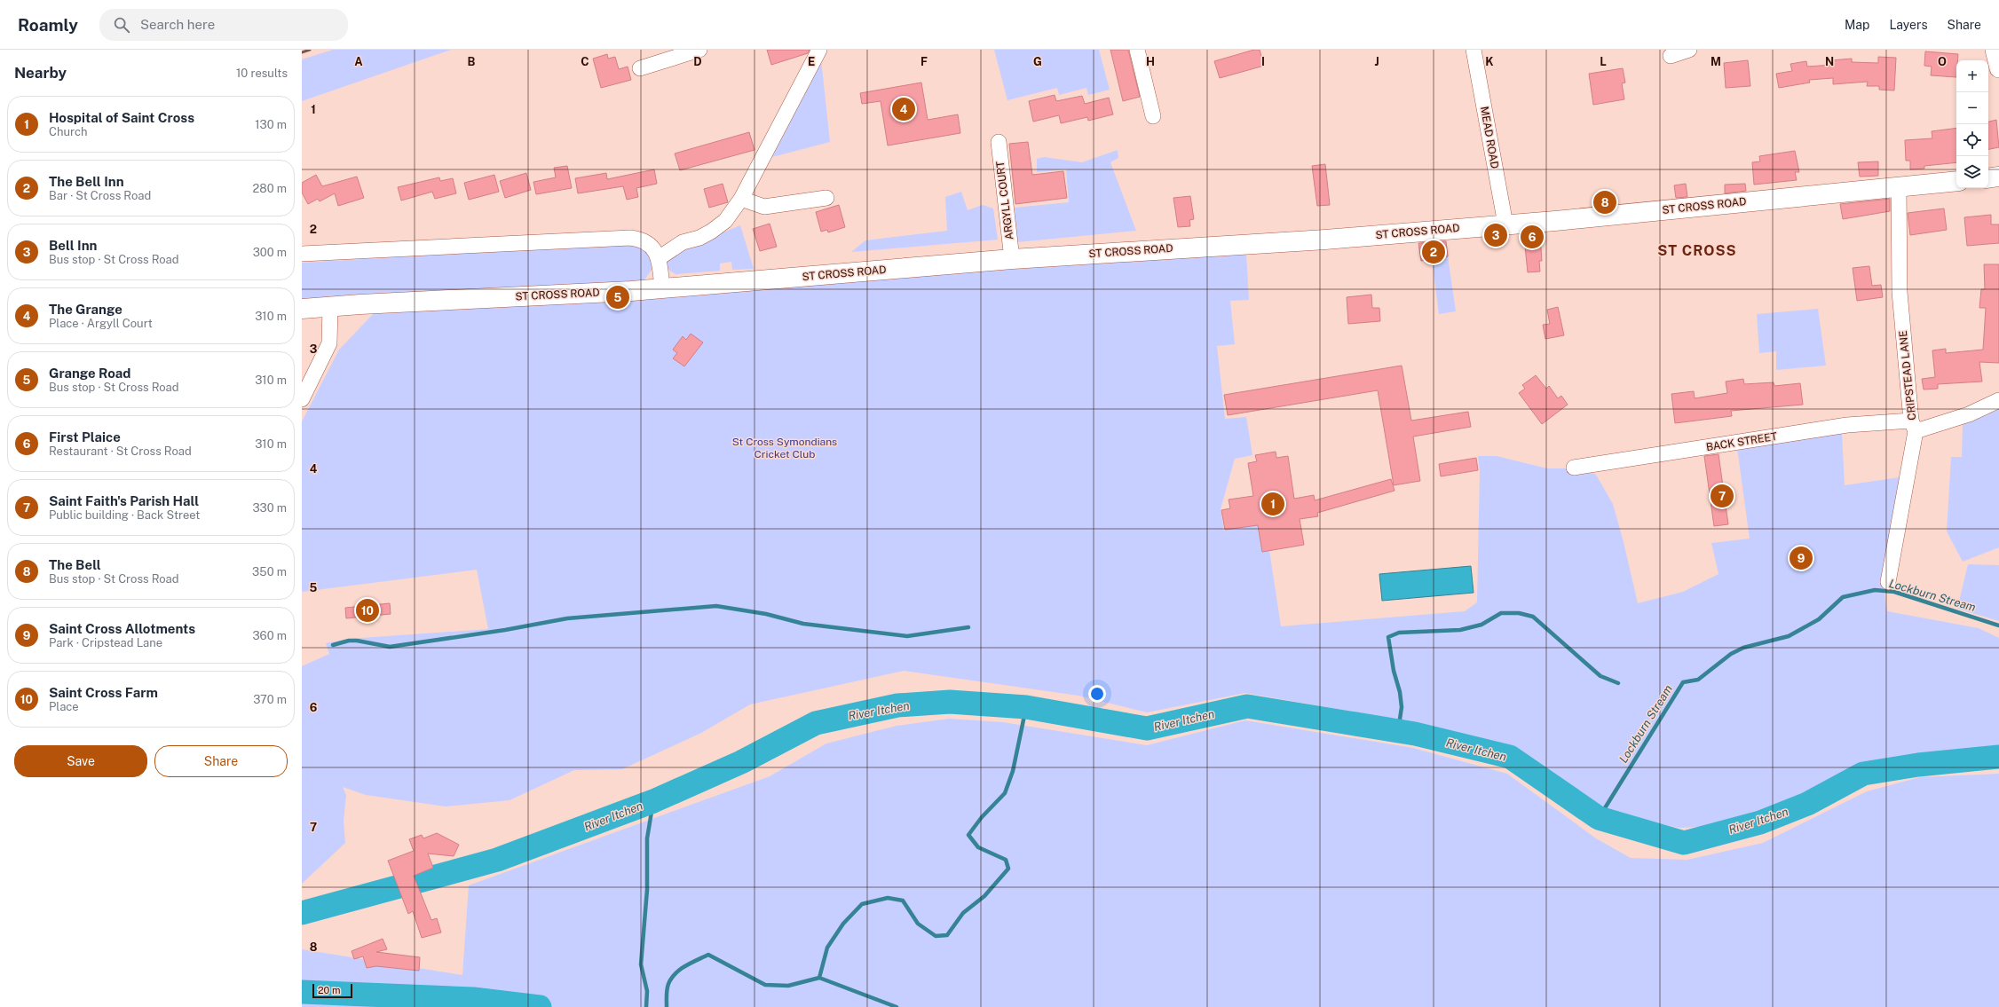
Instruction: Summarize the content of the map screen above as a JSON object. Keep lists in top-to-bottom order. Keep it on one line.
{"streets":{"main road":["ST CROSS ROAD"],"street":["MEAD ROAD","ARGYLL COURT","CRIPSTEAD LANE","BACK STREET"]},"crossings":[["MEAD ROAD","ST CROSS ROAD"],["ARGYLL COURT","ST CROSS ROAD"],["ST CROSS ROAD","CRIPSTEAD LANE"],["CRIPSTEAD LANE","BACK STREET"]],"districts":["ST CROSS"],"water":["Lockburn Stream","River Itchen"],"parks":["St Cross Symondians Cricket Club"],"scale_bar":"20 m","page":{"header":"Roamly","search":"Search here","nav":["Map","Layers","Share"],"heading":["Nearby","10 results"],"map_buttons":["+","−"],"list":[{"mark":"1","name":"Hospital of Saint Cross","note":"Church","value":"130 m"},{"mark":"2","name":"The Bell Inn","note":"Bar · St Cross Road","value":"280 m"},{"mark":"3","name":"Bell Inn","note":"Bus stop · St Cross Road","value":"300 m"},{"mark":"4","name":"The Grange","note":"Place · Argyll Court","value":"310 m"},{"mark":"5","name":"Grange Road","note":"Bus stop · St Cross Road","value":"310 m"},{"mark":"6","name":"First Plaice","note":"Restaurant · St Cross Road","value":"310 m"},{"mark":"7","name":"Saint Faith's Parish Hall","note":"Public building · Back Street","value":"330 m"},{"mark":"8","name":"The Bell","note":"Bus stop · St Cross Road","value":"350 m"},{"mark":"9","name":"Saint Cross Allotments","note":"Park · Cripstead Lane","value":"360 m"},{"mark":"10","name":"Saint Cross Farm","note":"Place","value":"370 m"}],"pins":["4","8","3","6","2","5","7","1","9","10"],"buttons":["Save","Share"],"scale":"20 m"},"grid":{"columns":["A","B","C","D","E","F","G","H","I","J","K","L","M","N","O"],"rows":["1","2","3","4","5","6","7","8"]}}
